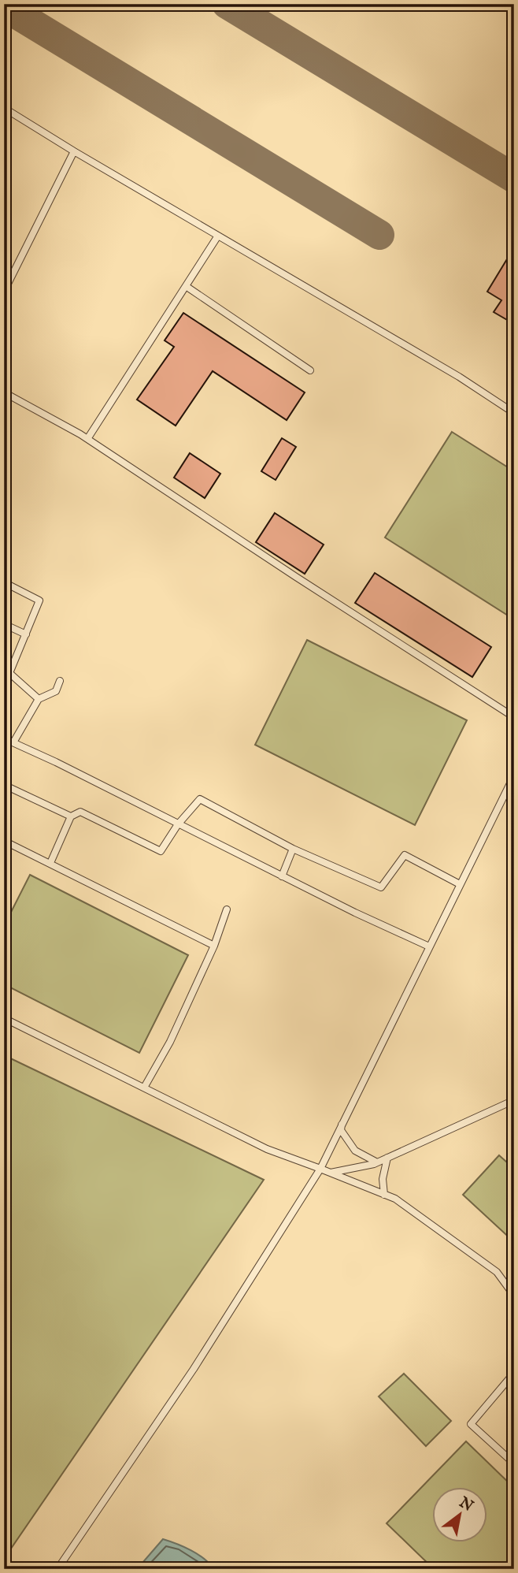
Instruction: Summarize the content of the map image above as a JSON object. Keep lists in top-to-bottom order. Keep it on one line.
{"north":"top right"}
